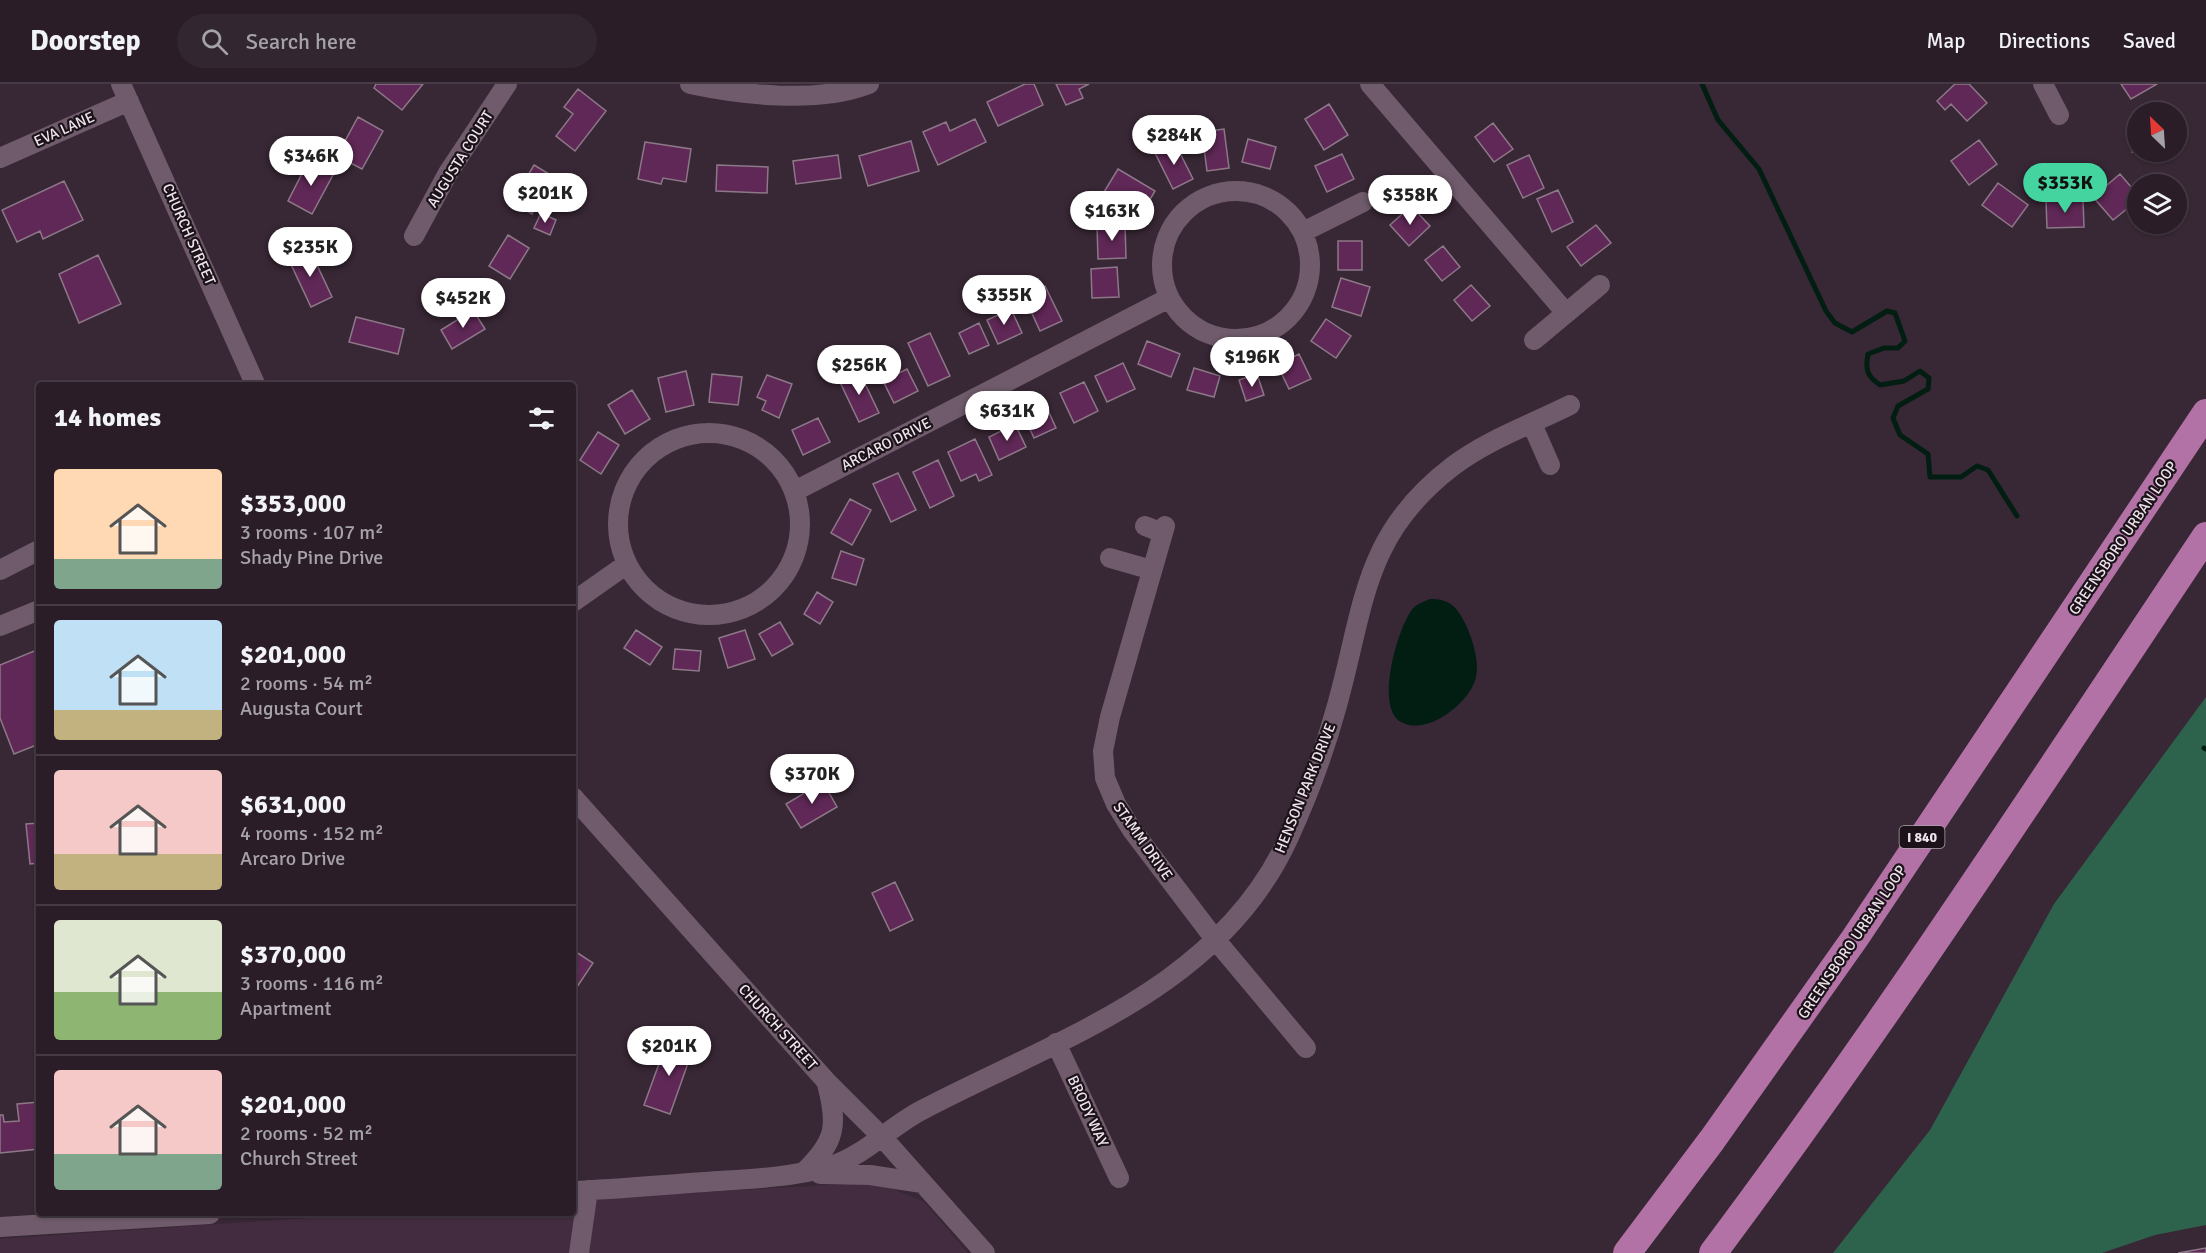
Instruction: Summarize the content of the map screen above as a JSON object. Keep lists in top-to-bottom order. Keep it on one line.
{"streets":{"highway":["GREENSBORO URBAN LOOP","I 840"],"street":["EVA LANE","AUGUSTA COURT","CHURCH STREET","ARCARO DRIVE","HENSON PARK DRIVE","STAMM DRIVE","BRODY WAY"]},"crossings":[["EVA LANE","CHURCH STREET"],["CHURCH STREET","HENSON PARK DRIVE"],["HENSON PARK DRIVE","STAMM DRIVE"],["HENSON PARK DRIVE","BRODY WAY"]],"north":"top left","page":{"header":"Doorstep","search":"Search here","nav":["Map","Directions","Saved"],"price":["$284K","$346K","$353K","$201K","$358K","$163K","$235K","$355K","$452K","$196K","$256K","$631K","$370K","$201K"],"heading":"14 homes","list":[{"name":"$353,000","note":"3 rooms · 107 m² · Shady Pine Drive"},{"name":"$201,000","note":"2 rooms · 54 m² · Augusta Court"},{"name":"$631,000","note":"4 rooms · 152 m² · Arcaro Drive"},{"name":"$370,000","note":"3 rooms · 116 m² · Apartment"},{"name":"$201,000","note":"2 rooms · 52 m² · Church Street"}]}}
